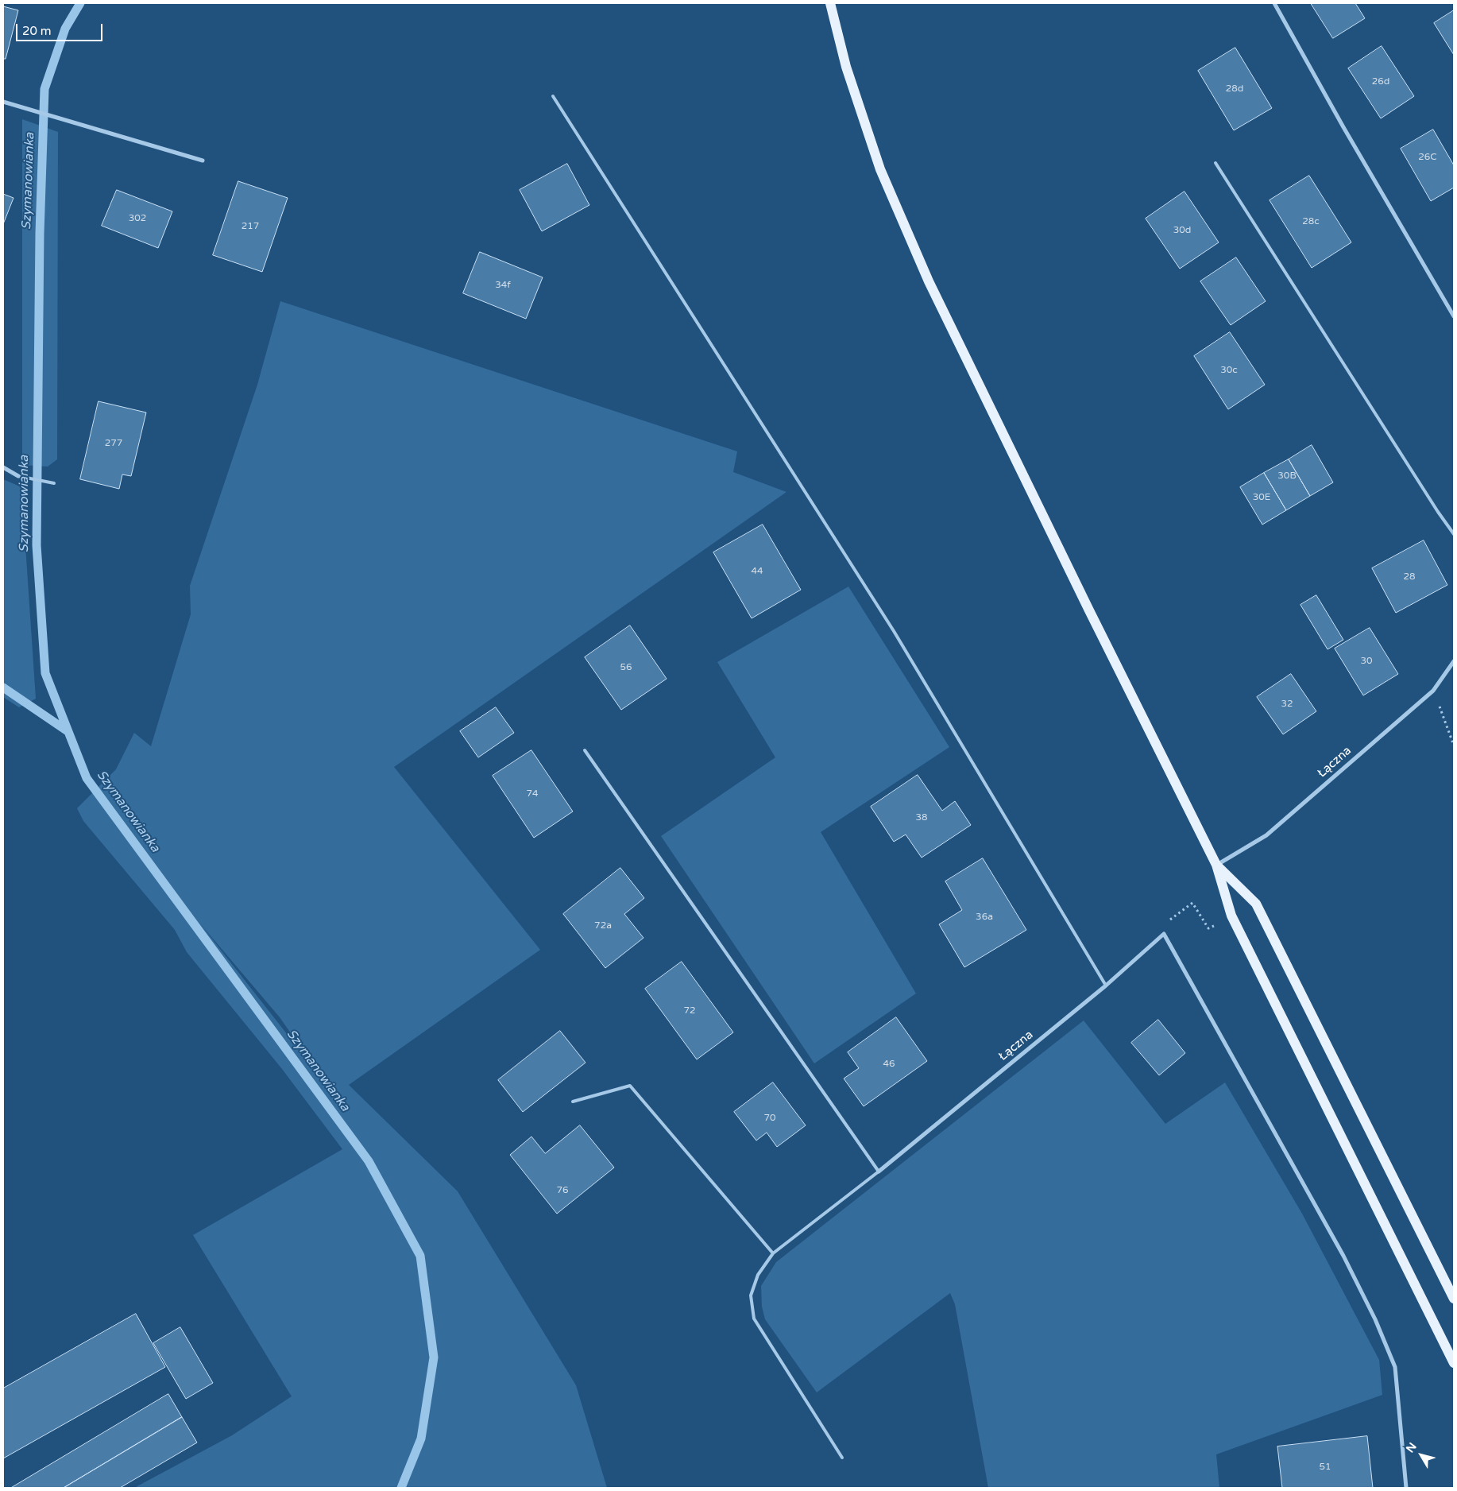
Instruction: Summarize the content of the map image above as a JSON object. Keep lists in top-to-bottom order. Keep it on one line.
{"streets":{"street":["Łączna"]},"water":["Szymanowianka"],"house_numbers":["26d","28d","26C","302","28c","217","30d","34f","30c","277","30B","30E","44","28","30","56","32","74","38","36a","72a","72","46","70","76","51"],"scale_bar":"20 m","north":"top left"}
